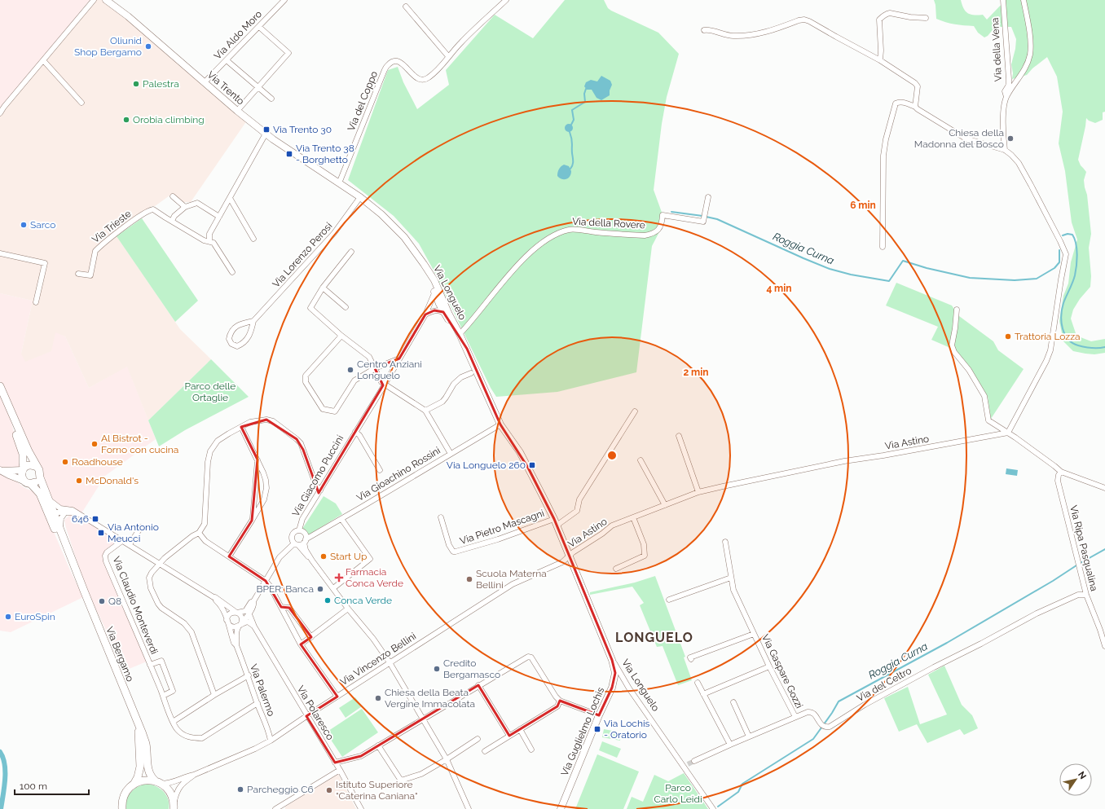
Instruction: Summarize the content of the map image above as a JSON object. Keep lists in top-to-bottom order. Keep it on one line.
{"streets":{"main road":["Via Bergamo"],"street":["Via Aldo Moro","Via della Vena","Via Trento","Via del Coppo","Via della Rovere","Via Trieste","Via Lorenzo Perosi","Via Longuelo","Via Astino","Via Gioachino Rossini","Via Giacomo Puccini","Via Pietro Mascagni","Via Ripa Pasqualina","Via Claudio Monteverdi","Via Vincenzo Bellini","Via Gaspare Gozzi","Via del Celtro","Via Palermo","Via Polaresco","Via Guglielmo Lochis"]},"crossings":[["Via Aldo Moro","Via Trento"],["Via Trento","Via del Coppo"],["Via Trento","Via Longuelo"],["Via del Coppo","Via Longuelo"],["Via della Rovere","Via Longuelo"],["Via Lorenzo Perosi","Via Longuelo"],["Via Longuelo","Via Astino"],["Via Longuelo","Via Gioachino Rossini"],["Via Longuelo","Via Giacomo Puccini"],["Via Longuelo","Via Pietro Mascagni"],["Via Longuelo","Via Vincenzo Bellini"],["Via Longuelo","Via Guglielmo Lochis"],["Via Astino","Via Vincenzo Bellini"],["Via Gioachino Rossini","Via Giacomo Puccini"],["Via Ripa Pasqualina","Via del Celtro"],["Via Claudio Monteverdi","Via Palermo"],["Via Bergamo","Via Vincenzo Bellini"],["Via Vincenzo Bellini","Via Palermo"],["Via Vincenzo Bellini","Via Polaresco"],["Via Gaspare Gozzi","Via del Celtro"]],"districts":["LONGUELO"],"water":["Roggia Curna"],"parks":["Parco delle Ortaglie","Parco Carlo Leidi"],"places":{"other":["Oliunid Shop Bergamo","Palestra","Orobia climbing","Chiesa della Madonna del Bosco","Sarco","Trattoria Lozza","Centro Anziani Longuelo","Al Bistrot - Forno con cucina","Roadhouse","McDonald's","Start Up","Scuola Materna Bellini","BPER: Banca","Conca Verde","Q8","EuroSpin","Credito Bergamasco","Chiesa della Beata Vergine Immacolata","Parcheggio C6","Istituto Superiore \"Caterina Caniana\""],"transit":["Via Trento 30","Via Trento 38 - Borghetto","Via Longuelo 260","646","Via Antonio Meucci","Via Lochis - Oratorio"],"health":["Farmacia Conca Verde"]},"scale_bar":"100 m","north":"top right","rings":["6 min","4 min","2 min"]}
